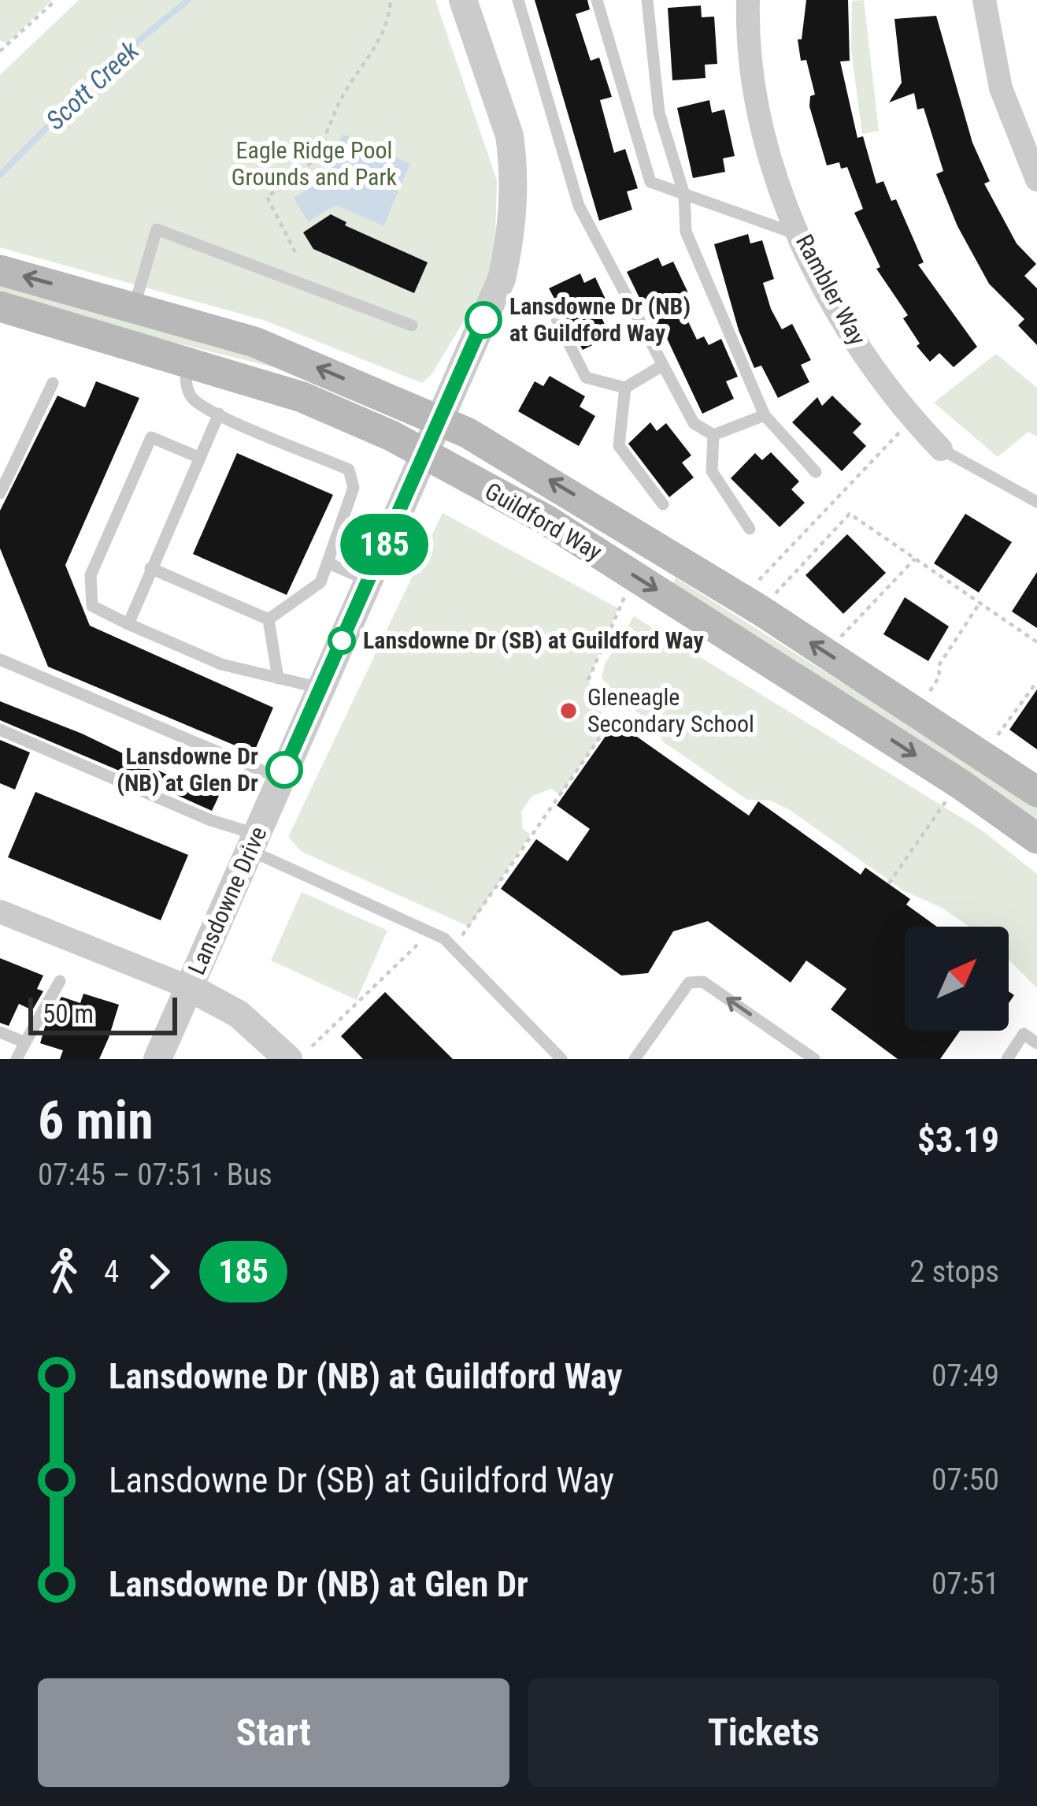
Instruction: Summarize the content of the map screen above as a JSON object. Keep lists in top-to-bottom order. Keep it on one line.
{"streets":{"main road":["Guildford Way"],"street":["Rambler Way","Lansdowne Drive"]},"crossings":[["Guildford Way","Lansdowne Drive"]],"water":["Scott Creek"],"parks":["Eagle Ridge Pool Grounds and Park"],"places":["Lansdowne Dr (NB) at Guildford Way","Lansdowne Dr (SB) at Guildford Way","Gleneagle Secondary School","Lansdowne Dr (NB) at Glen Dr"],"lines":["bus line 185"],"scale_bar":"50 m","north":"top right","page":{"on_map":"185","scale":"50 m","heading":["6 min","07:45 – 07:51 · Bus","$3.19"],"legs":["4","185","2 stops"],"list":[{"name":"Lansdowne Dr (NB) at Guildford Way","value":"07:49"},{"name":"Lansdowne Dr (SB) at Guildford Way","value":"07:50"},{"name":"Lansdowne Dr (NB) at Glen Dr","value":"07:51"}],"buttons":["Start","Tickets"]}}
